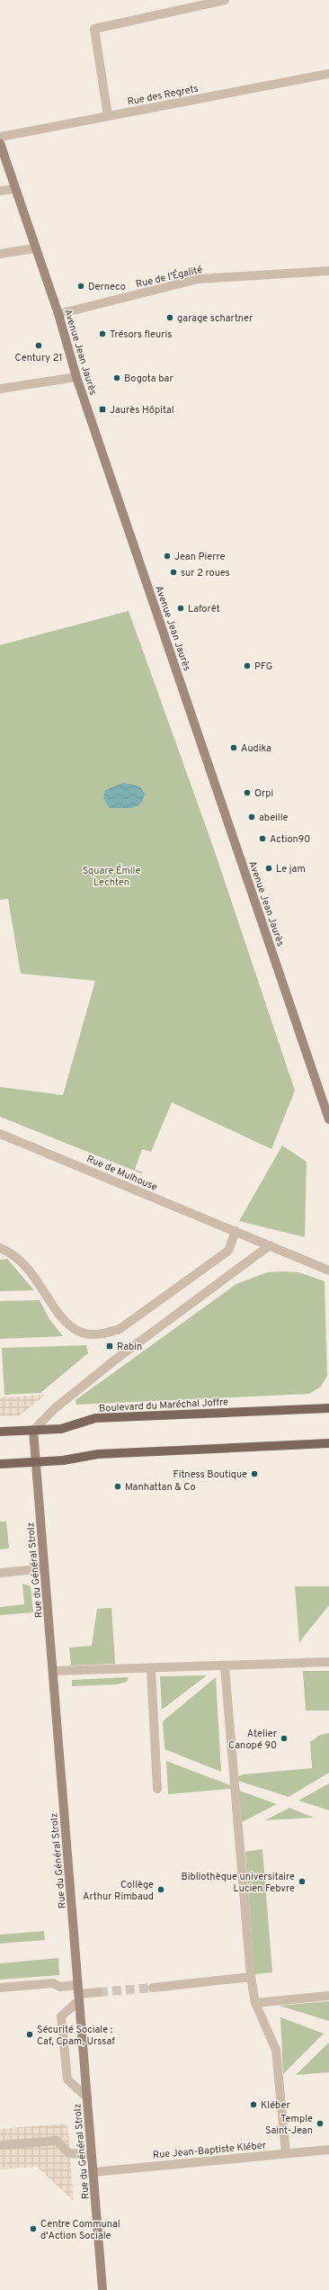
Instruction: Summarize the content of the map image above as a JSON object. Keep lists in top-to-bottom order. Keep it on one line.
{"streets":{"main road":["Avenue Jean Jaurès","Boulevard du Maréchal Joffre","Rue du Général Strolz"],"street":["Rue des Regrets","Rue de l'Égalité","Rue de Mulhouse","Rue Jean-Baptiste Kléber"]},"crossings":[["Rue de l'Égalité","Avenue Jean Jaurès"],["Boulevard du Maréchal Joffre","Rue du Général Strolz"],["Rue du Général Strolz","Rue Jean-Baptiste Kléber"]],"parks":["Square Émile Lechten"],"places":{"other":["Derneco","garage schartner","Trésors fleuris","Century 21","Bogota bar","Jean Pierre","sur 2 roues","Laforêt","PFG","Audika","Orpi","abeille","Action90","Le jam","Fitness Boutique","Manhattan & Co","Atelier Canopé 90","Bibliothèque universitaire Lucien Febvre","Collège Arthur Rimbaud","Sécurité Sociale : Caf, Cpam, Urssaf","Kléber","Temple Saint-Jean","Centre Communal d'Action Sociale"],"transit":["Jaurès Hôpital","Rabin"]}}
